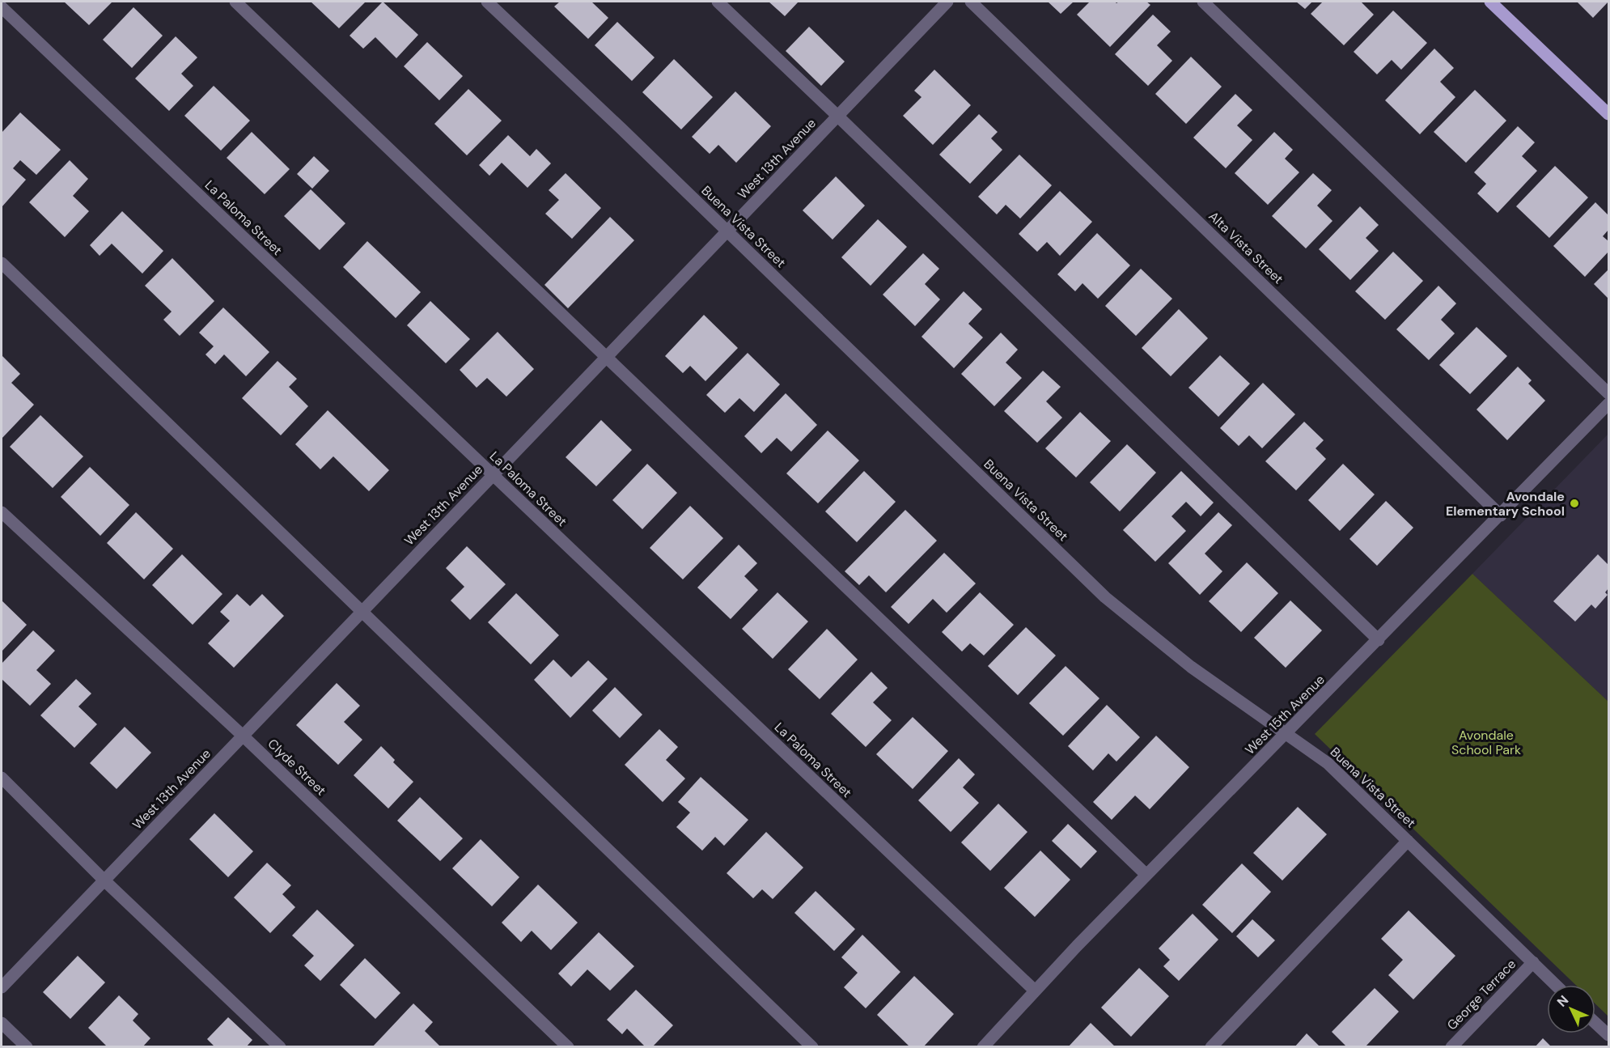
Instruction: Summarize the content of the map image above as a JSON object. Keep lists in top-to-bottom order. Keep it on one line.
{"streets":{"street":["West 13th Avenue","La Paloma Street","Buena Vista Street","Alta Vista Street","West 15th Avenue","Clyde Street","George Terrace"]},"crossings":[["West 13th Avenue","La Paloma Street"],["West 13th Avenue","Buena Vista Street"],["West 13th Avenue","Clyde Street"],["La Paloma Street","West 15th Avenue"],["Buena Vista Street","West 15th Avenue"],["Buena Vista Street","George Terrace"],["Alta Vista Street","West 15th Avenue"]],"parks":["Avondale School Park"],"places":["Avondale Elementary School"],"north":"top left"}
